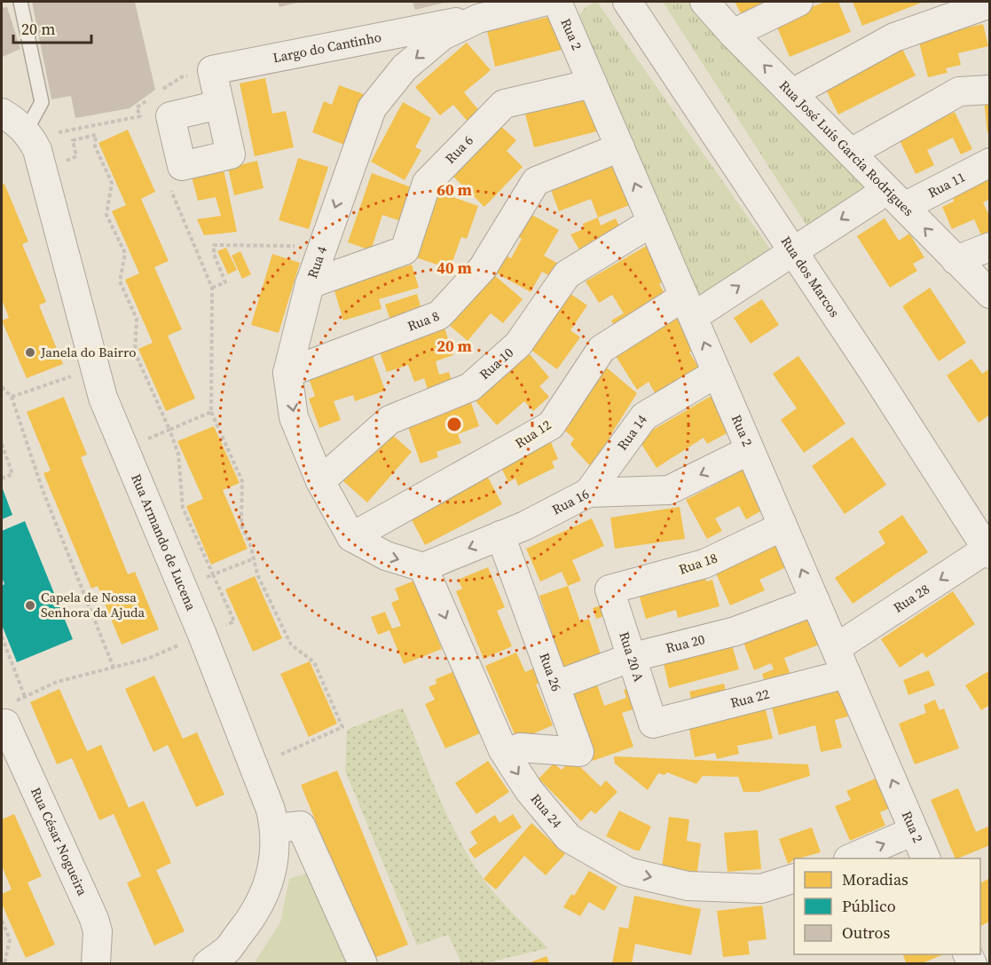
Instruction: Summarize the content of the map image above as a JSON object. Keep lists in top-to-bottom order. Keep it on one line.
{"streets":{"street":["Rua 2","Largo do Cantinho","Rua José Luís Garcia Rodrigues","Rua 6","Rua 11","Rua 4","Rua dos Marcos","Rua 8","Rua 10","Rua 14","Rua 12","Rua 16","Rua Armando de Lucena","Rua 18","Rua 28","Rua 20","Rua 20 A","Rua 26","Rua 22","Rua 24","Rua César Nogueira"]},"crossings":[["Rua 2","Rua 6"],["Rua 2","Rua 8"],["Rua 2","Rua 10"],["Rua 2","Rua 14"],["Rua 2","Rua 12"],["Rua 2","Rua 16"],["Rua 2","Rua 18"],["Rua 2","Rua 28"],["Rua 2","Rua 20"],["Rua 2","Rua 22"],["Largo do Cantinho","Rua 4"],["Rua José Luís Garcia Rodrigues","Rua 11"],["Rua 6","Rua 4"],["Rua 11","Rua dos Marcos"],["Rua 11","Rua 12"],["Rua 4","Rua 8"],["Rua 4","Rua 10"],["Rua 4","Rua 12"],["Rua dos Marcos","Rua 12"],["Rua dos Marcos","Rua 28"],["Rua 14","Rua 16"],["Rua 16","Rua 26"],["Rua 16","Rua 24"],["Rua 18","Rua 20 A"],["Rua 20","Rua 20 A"],["Rua 20","Rua 26"],["Rua 20 A","Rua 22"]],"one_way":["Rua 2","Rua José Luís Garcia Rodrigues","Rua 4","Rua 16","Rua 28","Rua 24"],"places":["Janela do Bairro","Capela de Nossa Senhora da Ajuda"],"legend":["Moradias","Público","Outros"],"scale_bar":"20 m","rings":["60 m","40 m","20 m"]}
